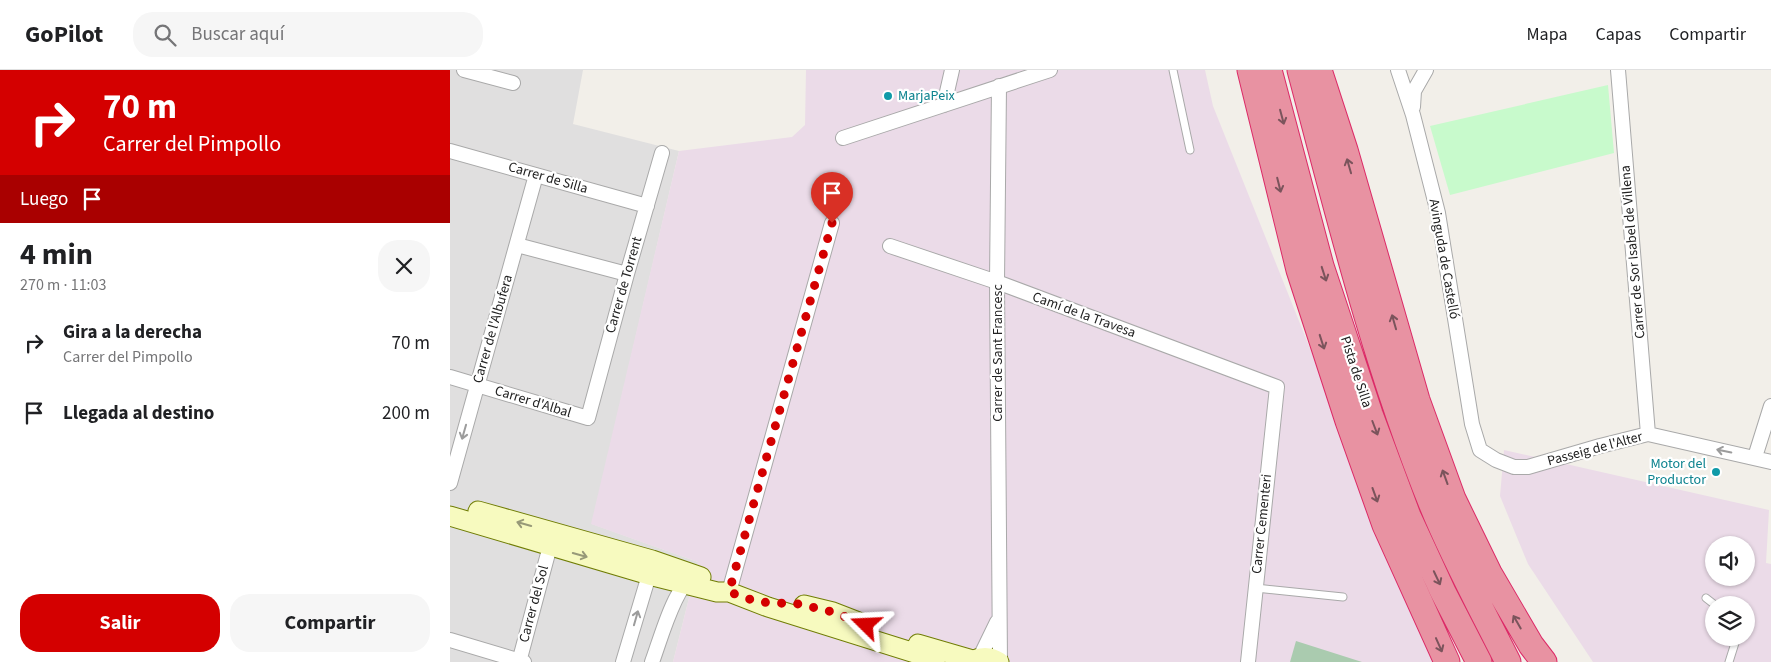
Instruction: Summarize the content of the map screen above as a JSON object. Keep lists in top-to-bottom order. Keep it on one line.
{"streets":{"highway":["Pista de Silla"],"street":["Carrer de Silla","Carrer de Sor Isabel de Villena","Avinguda de Castelló","Carrer de Torrent","Camí de la Travesa","Carrer de l'Albufera","Carrer de Sant Francesc","Carrer d'Albal","Passeig de l'Alter","Carrer Cementeri","Carrer del Sol"]},"crossings":[["Carrer de Silla","Carrer de Torrent"],["Carrer de Silla","Carrer de l'Albufera"],["Carrer de Sor Isabel de Villena","Passeig de l'Alter"],["Avinguda de Castelló","Passeig de l'Alter"],["Carrer de Torrent","Carrer d'Albal"],["Camí de la Travesa","Carrer de Sant Francesc"],["Camí de la Travesa","Carrer Cementeri"],["Carrer de l'Albufera","Carrer d'Albal"]],"one_way":["Passeig de l'Alter"],"places":["MarjaPeix","Motor del Productor"],"page":{"header":"GoPilot","search":"Buscar aquí","nav":["Mapa","Capas","Compartir"],"turn":["70 m","Carrer del Pimpollo"],"then":"Luego","heading":["4 min","270 m · 11:03"],"list":[{"name":"Gira a la derecha","note":"Carrer del Pimpollo","value":"70 m"},{"name":"Llegada al destino","value":"200 m"}],"buttons":["Salir","Compartir"]}}
